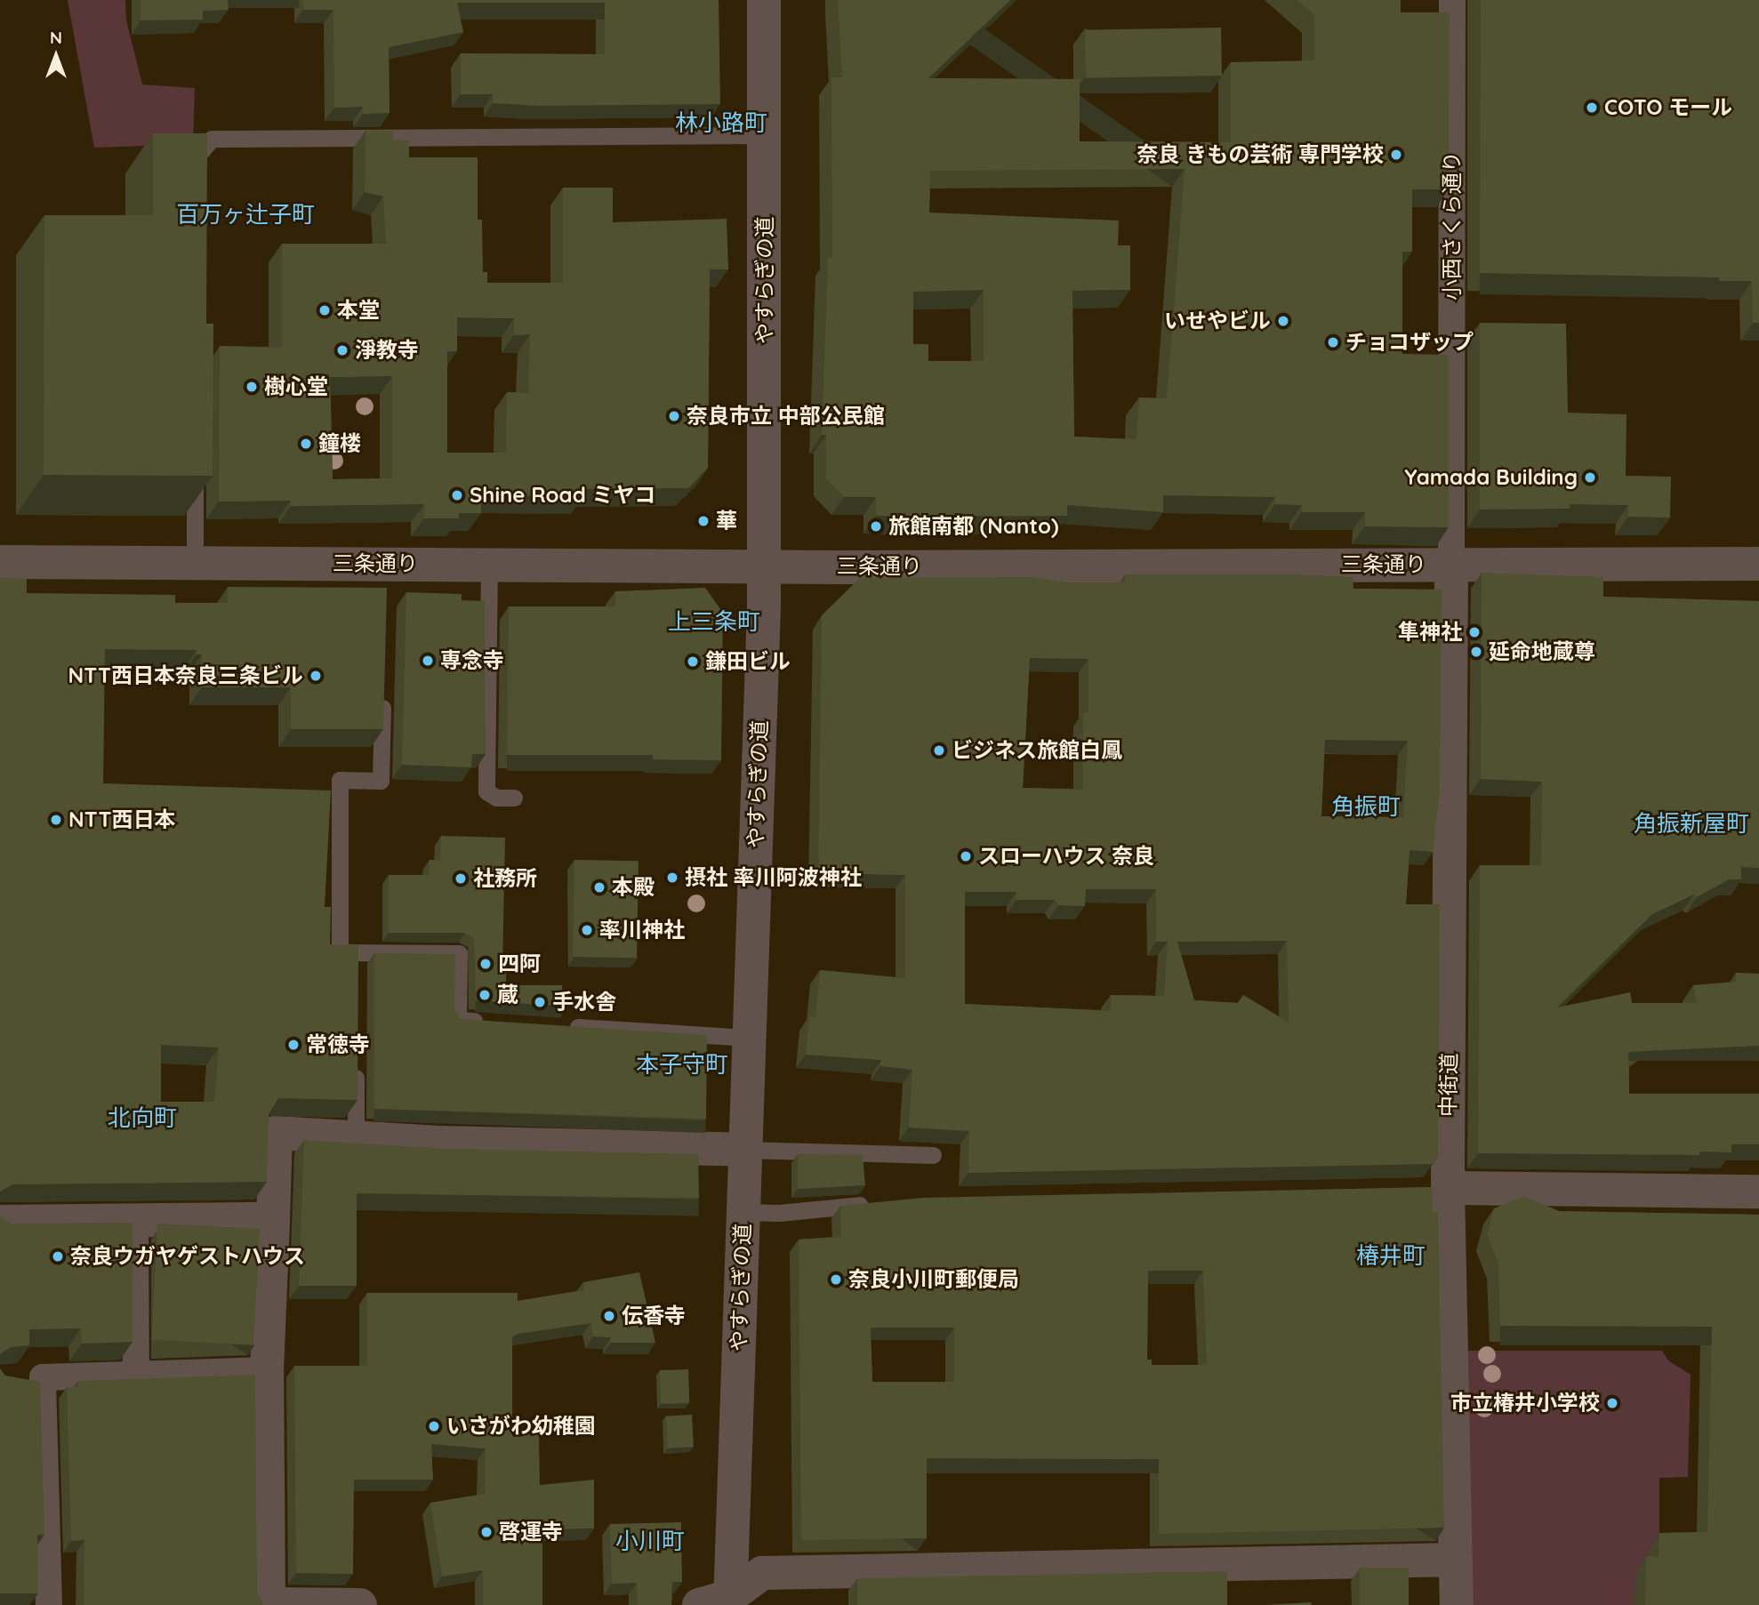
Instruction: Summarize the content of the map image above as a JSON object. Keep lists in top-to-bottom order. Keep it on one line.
{"streets":{"street":["小西さくら通り","やすらぎの道","三条通り","中街道"]},"crossings":[["小西さくら通り","三条通り"],["小西さくら通り","中街道"],["やすらぎの道","三条通り"],["三条通り","中街道"]],"districts":["林小路町","百万ヶ辻子町","上三条町","角振町","角振新屋町","本子守町","北向町","椿井町","小川町"],"places":["COTO モール","奈良 きもの芸術 専門学校","本堂","いせやビル","チョコザップ","淨教寺","樹心堂","奈良市立 中部公民館","鐘楼","Yamada Building","Shine Road ミヤコ","華","旅館南都 (Nanto)","隼神社","延命地蔵尊","専念寺","鎌田ビル","NTT西日本奈良三条ビル","ビジネス旅館白鳳","NTT西日本","スローハウス 奈良","摂社 率川阿波神社","社務所","本殿","率川神社","四阿","蔵","手水舎","常徳寺","奈良ウガヤゲストハウス","奈良小川町郵便局","伝香寺","市立椿井小学校","いさがわ幼稚園","啓運寺"],"north":"top"}
